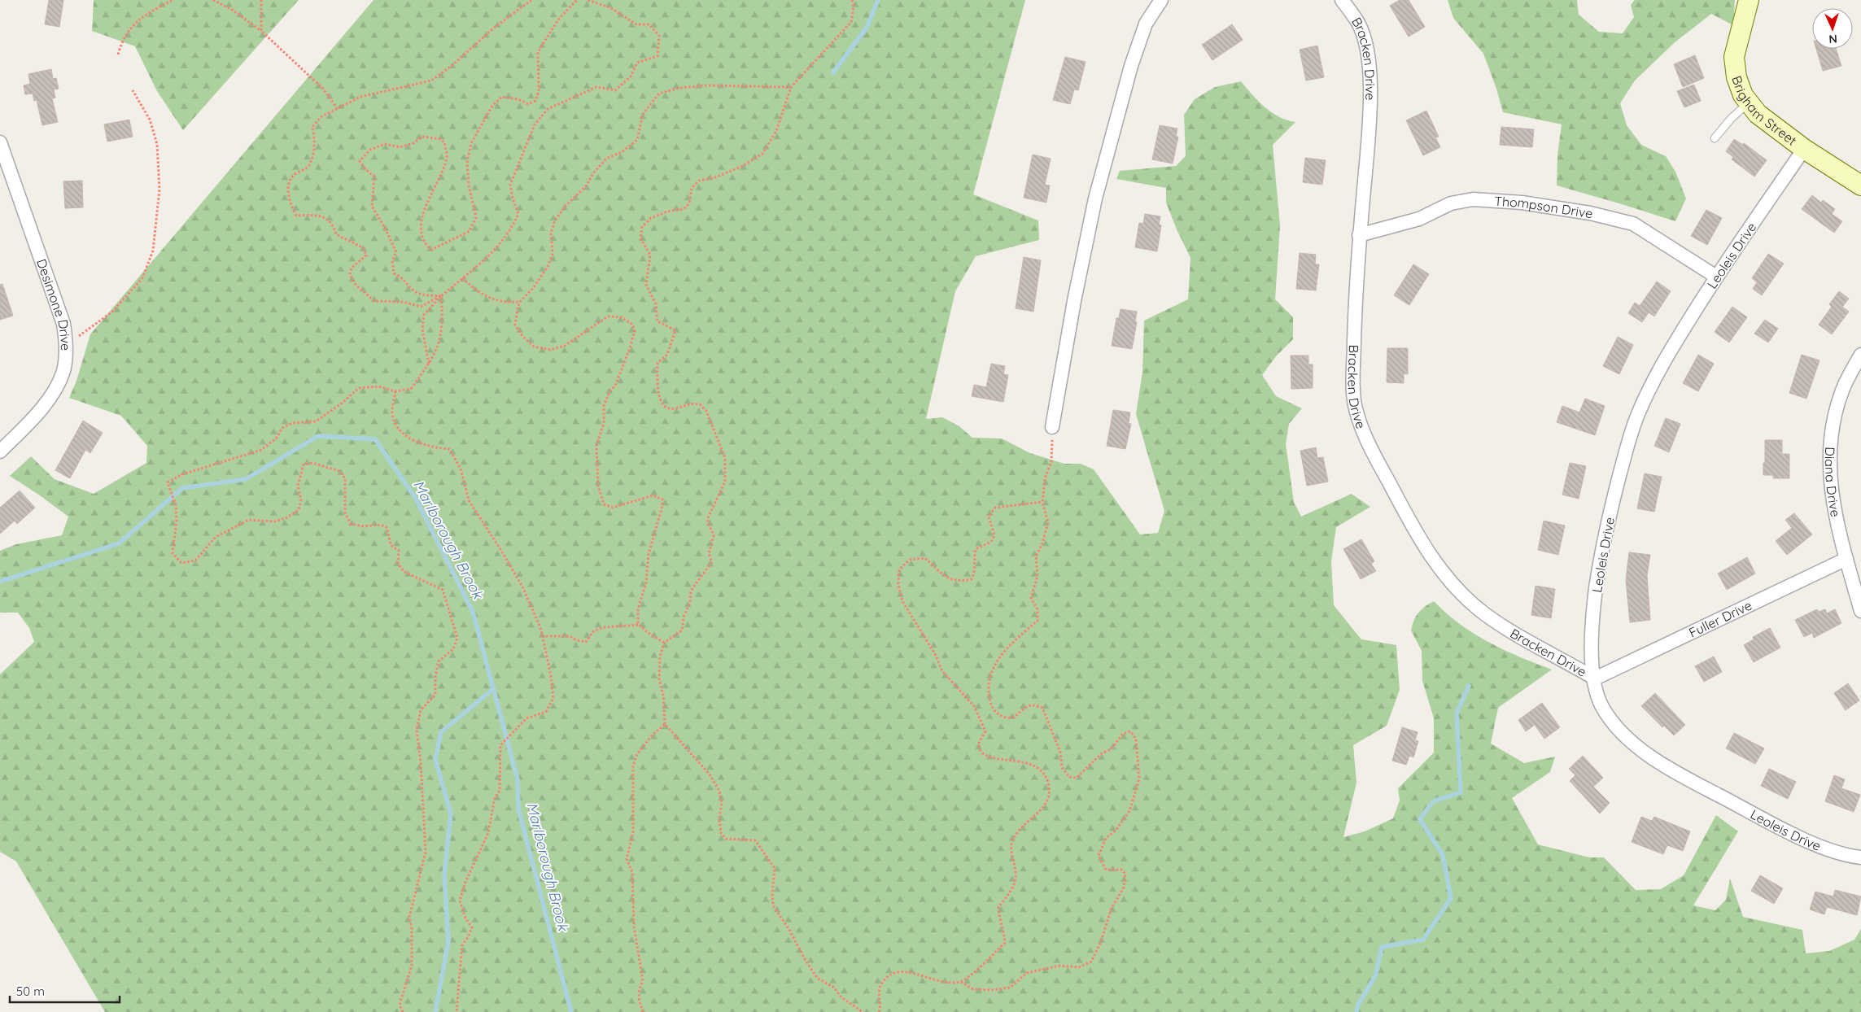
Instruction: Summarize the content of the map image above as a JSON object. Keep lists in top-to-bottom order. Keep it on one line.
{"streets":{"street":["Bracken Drive","Brigham Street","Thompson Drive","Leoleis Drive","Desimone Drive","Diana Drive","Fuller Drive"]},"crossings":[["Bracken Drive","Thompson Drive"],["Bracken Drive","Leoleis Drive"],["Bracken Drive","Fuller Drive"],["Brigham Street","Leoleis Drive"],["Thompson Drive","Leoleis Drive"],["Leoleis Drive","Fuller Drive"],["Diana Drive","Fuller Drive"]],"water":["Marlborough Brook"],"scale_bar":"50 m","north":"bottom"}
